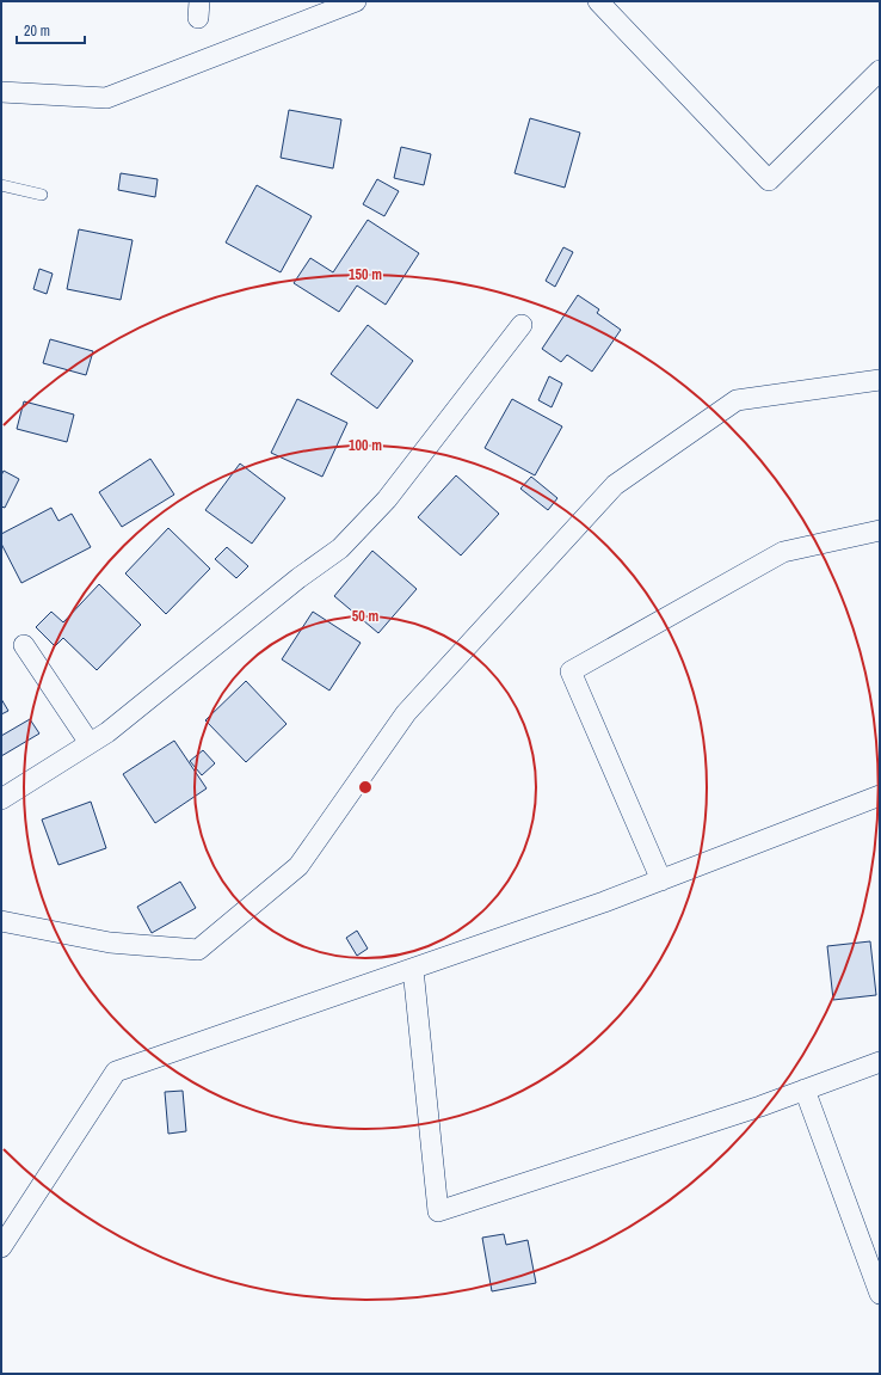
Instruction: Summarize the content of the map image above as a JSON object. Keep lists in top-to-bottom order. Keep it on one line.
{"scale_bar":"20 m","rings":["150 m","100 m","50 m"]}
